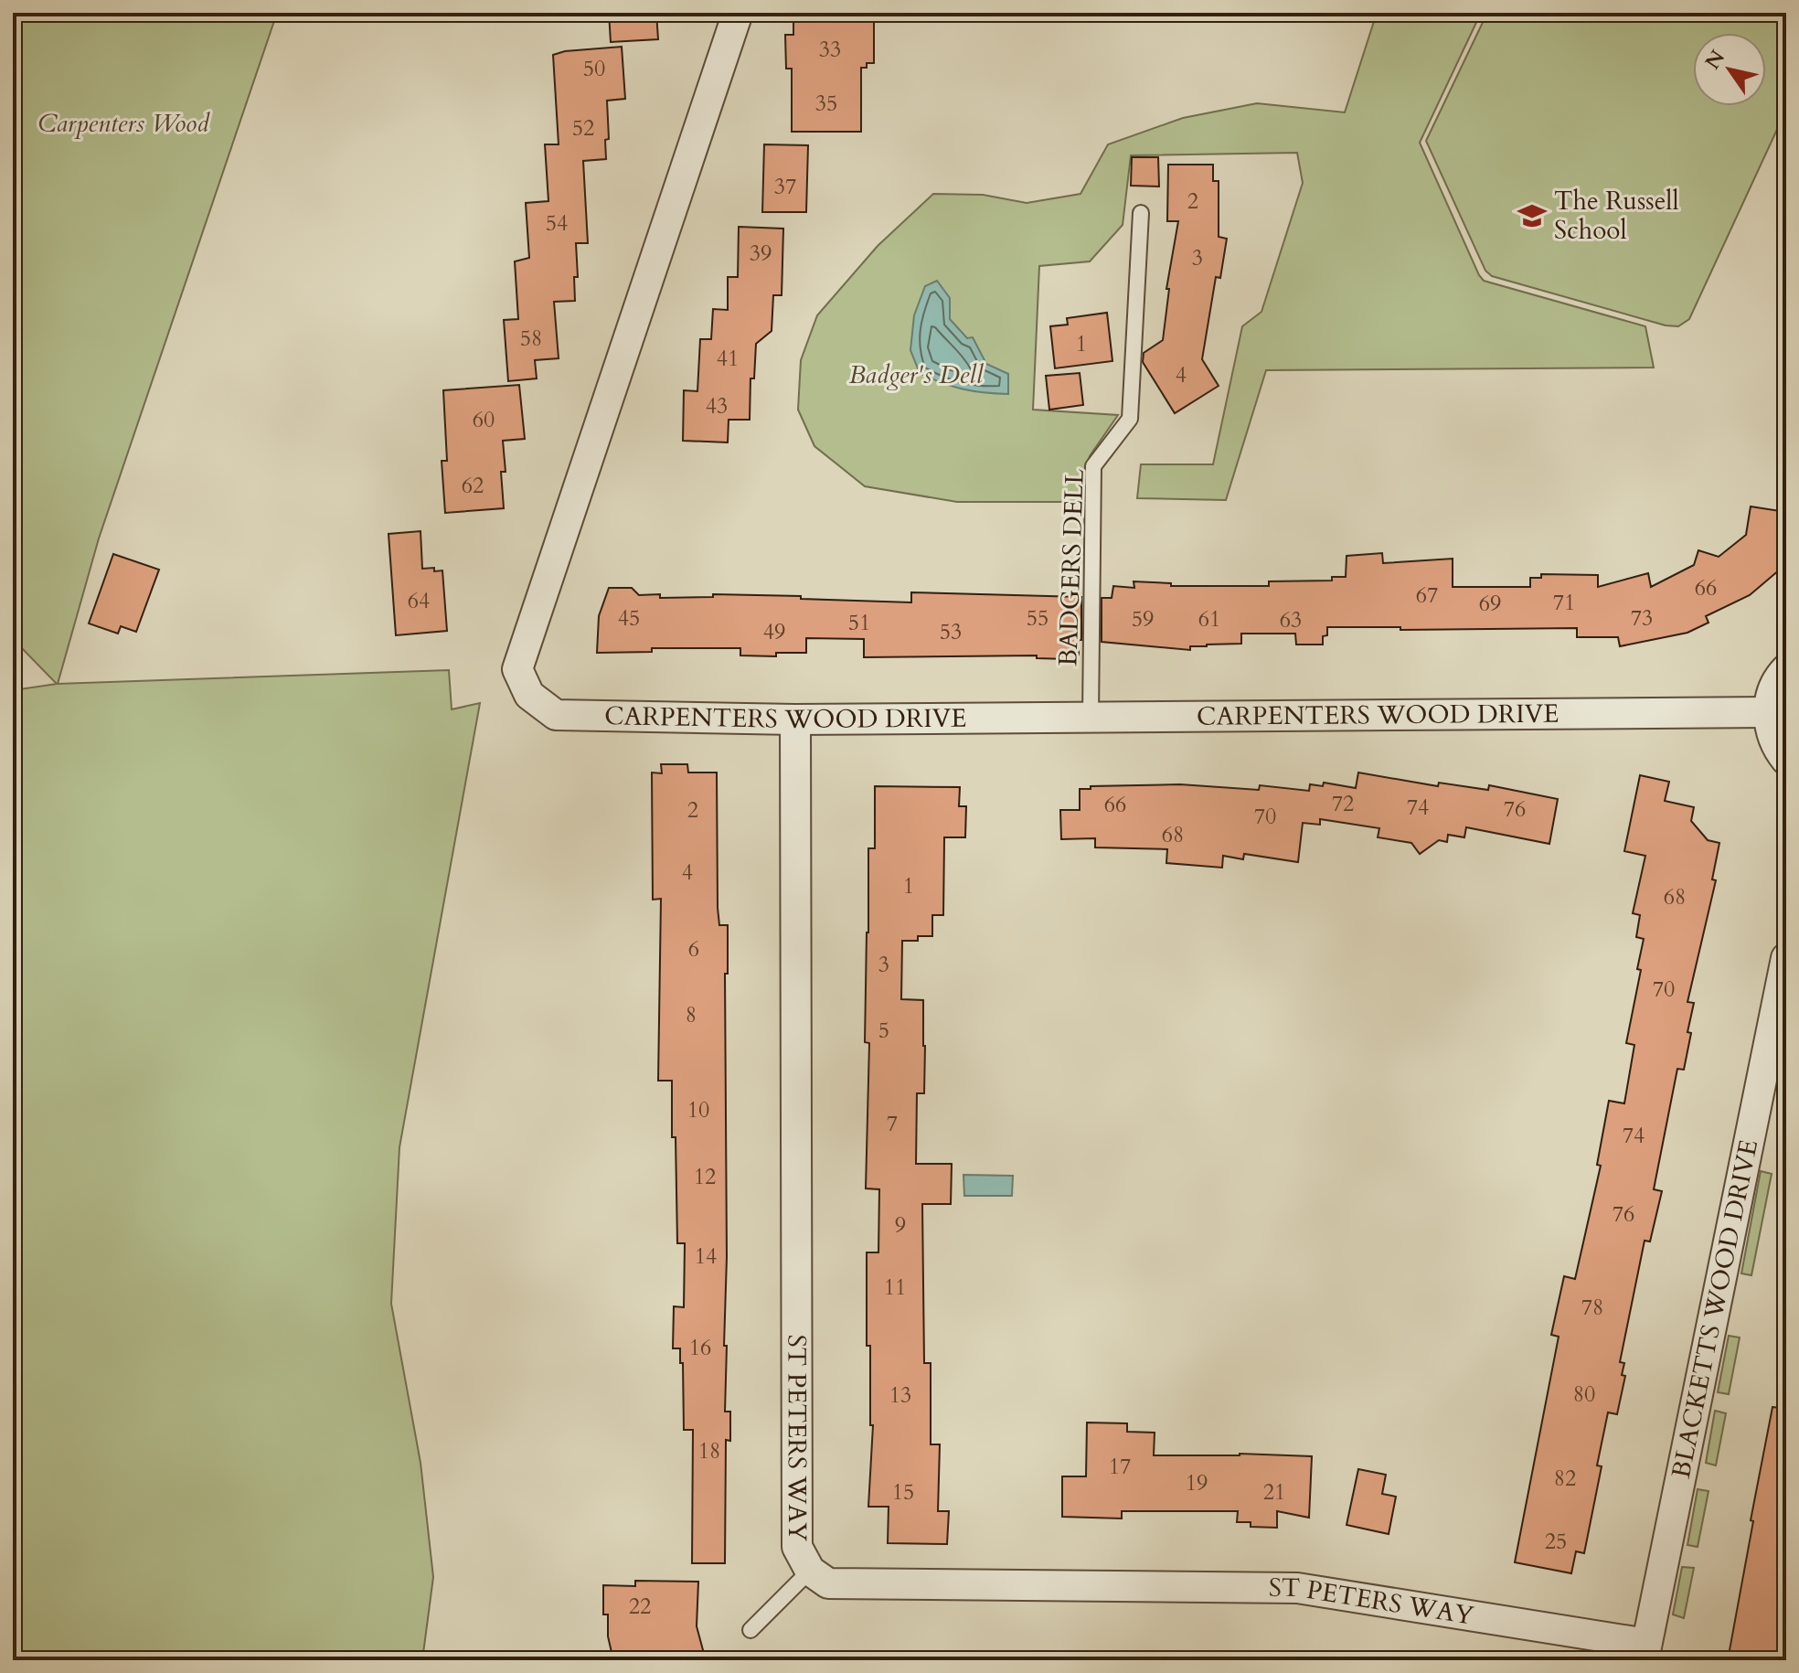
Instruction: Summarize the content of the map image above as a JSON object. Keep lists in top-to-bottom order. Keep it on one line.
{"streets":{"street":["CARPENTERS WOOD DRIVE","BLACKETTS WOOD DRIVE","ST PETERS WAY"],"lane":["BADGERS DELL"]},"crossings":[["BADGERS DELL","CARPENTERS WOOD DRIVE"],["CARPENTERS WOOD DRIVE","ST PETERS WAY"],["BLACKETTS WOOD DRIVE","ST PETERS WAY"]],"parks":["Carpenters Wood","Badger's Dell"],"places":{"school or university":["The Russell School"]},"house_numbers":["33","50","35","52","37","2","54","39","3","58","1","41","4","43","60","62","66","67","64","71","69","45","55","73","59","61","63","51","49","53","72","66","74","76","2","70","68","4","1","68","6","3","70","8","5","10","7","74","12","76","9","14","11","78","16","80","13","18","17","82","19","15","21","25","22"],"north":"top left"}
